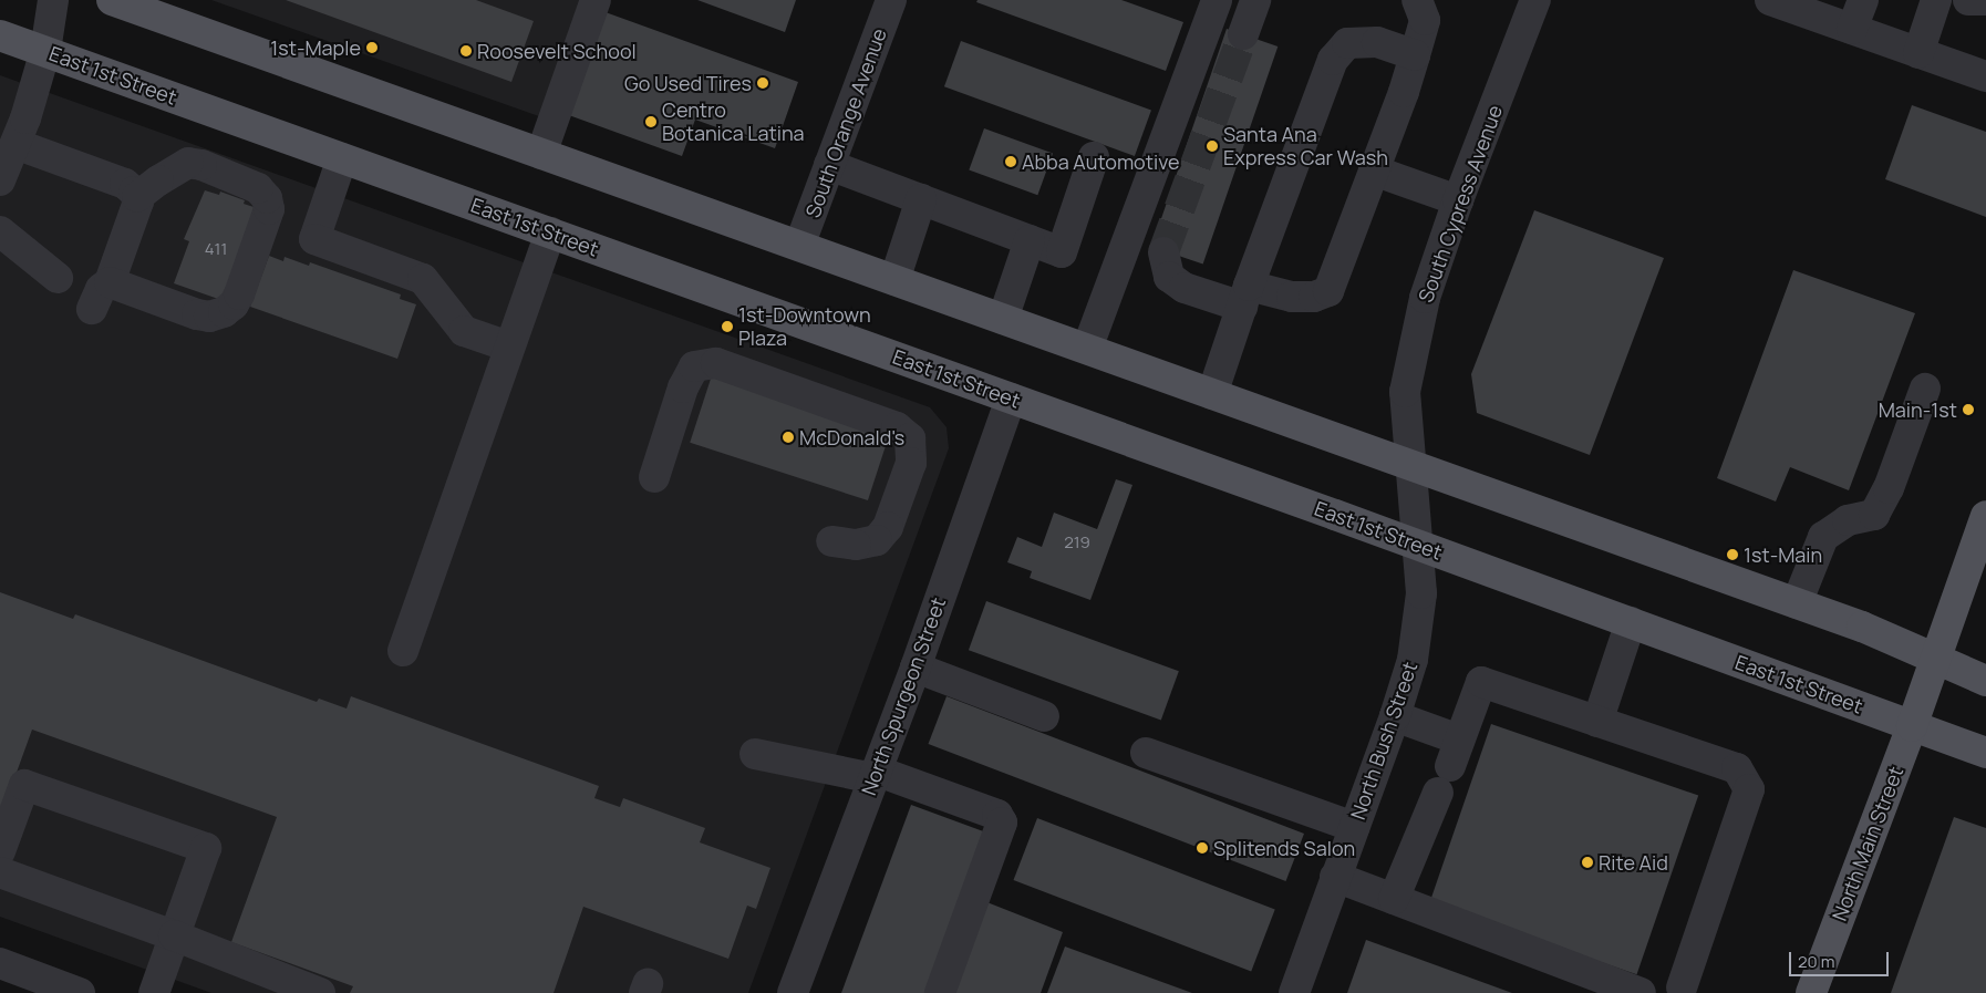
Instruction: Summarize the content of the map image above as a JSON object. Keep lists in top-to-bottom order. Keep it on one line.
{"streets":{"main road":["East 1st Street","North Main Street"],"street":["South Orange Avenue","South Cypress Avenue","North Spurgeon Street","North Bush Street"]},"crossings":[["East 1st Street","South Cypress Avenue"],["East 1st Street","North Spurgeon Street"],["East 1st Street","North Bush Street"],["East 1st Street","North Main Street"],["South Cypress Avenue","North Bush Street"]],"places":["1st-Maple","Roosevelt School","Go Used Tires","Centro Botanica Latina","Santa Ana Express Car Wash","Abba Automotive","1st-Downtown Plaza","Main-1st","McDonald's","1st-Main","Splitends Salon","Rite Aid"],"house_numbers":["411","219"],"scale_bar":"20 m"}
